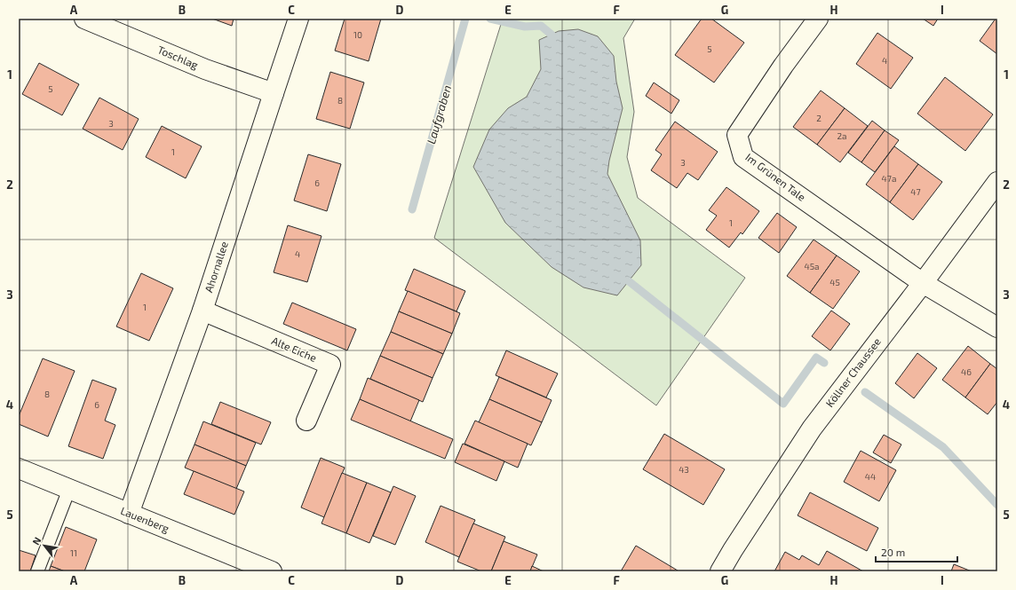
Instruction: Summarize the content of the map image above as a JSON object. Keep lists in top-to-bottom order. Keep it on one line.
{"streets":{"street":["Toschlag","Im Grünen Tale","Ahornallee","Alte Eiche","Köllner Chaussee","Lauenberg"]},"crossings":[["Toschlag","Ahornallee"],["Im Grünen Tale","Köllner Chaussee"],["Ahornallee","Alte Eiche"],["Ahornallee","Lauenberg"]],"water":["Laufgraben"],"house_numbers":["10","5","4","5","8","2","3","2a","1","3","47a","6","47","1","4","45a","45","1","46","8","6","43","44","11"],"scale_bar":"20 m","north":"top left","grid":{"columns":["A","B","C","D","E","F","G","H","I"],"rows":["1","2","3","4","5"]}}
